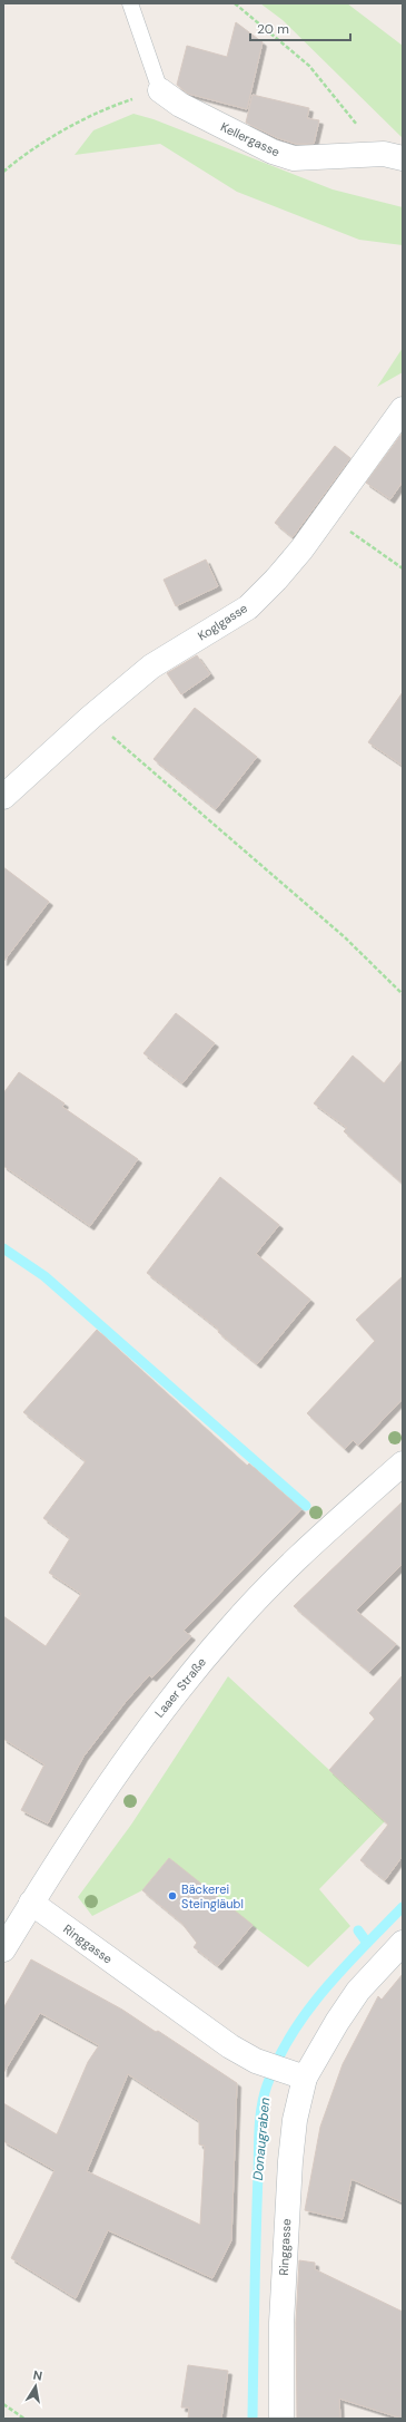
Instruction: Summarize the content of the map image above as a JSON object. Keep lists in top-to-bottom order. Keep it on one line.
{"streets":{"street":["Kellergasse","Koglgasse","Laaer Straße","Ringgasse"]},"crossings":[["Laaer Straße","Ringgasse"]],"water":["Donaugraben"],"places":["Bäckerei Steingläubl"],"scale_bar":"20 m","north":"top"}
